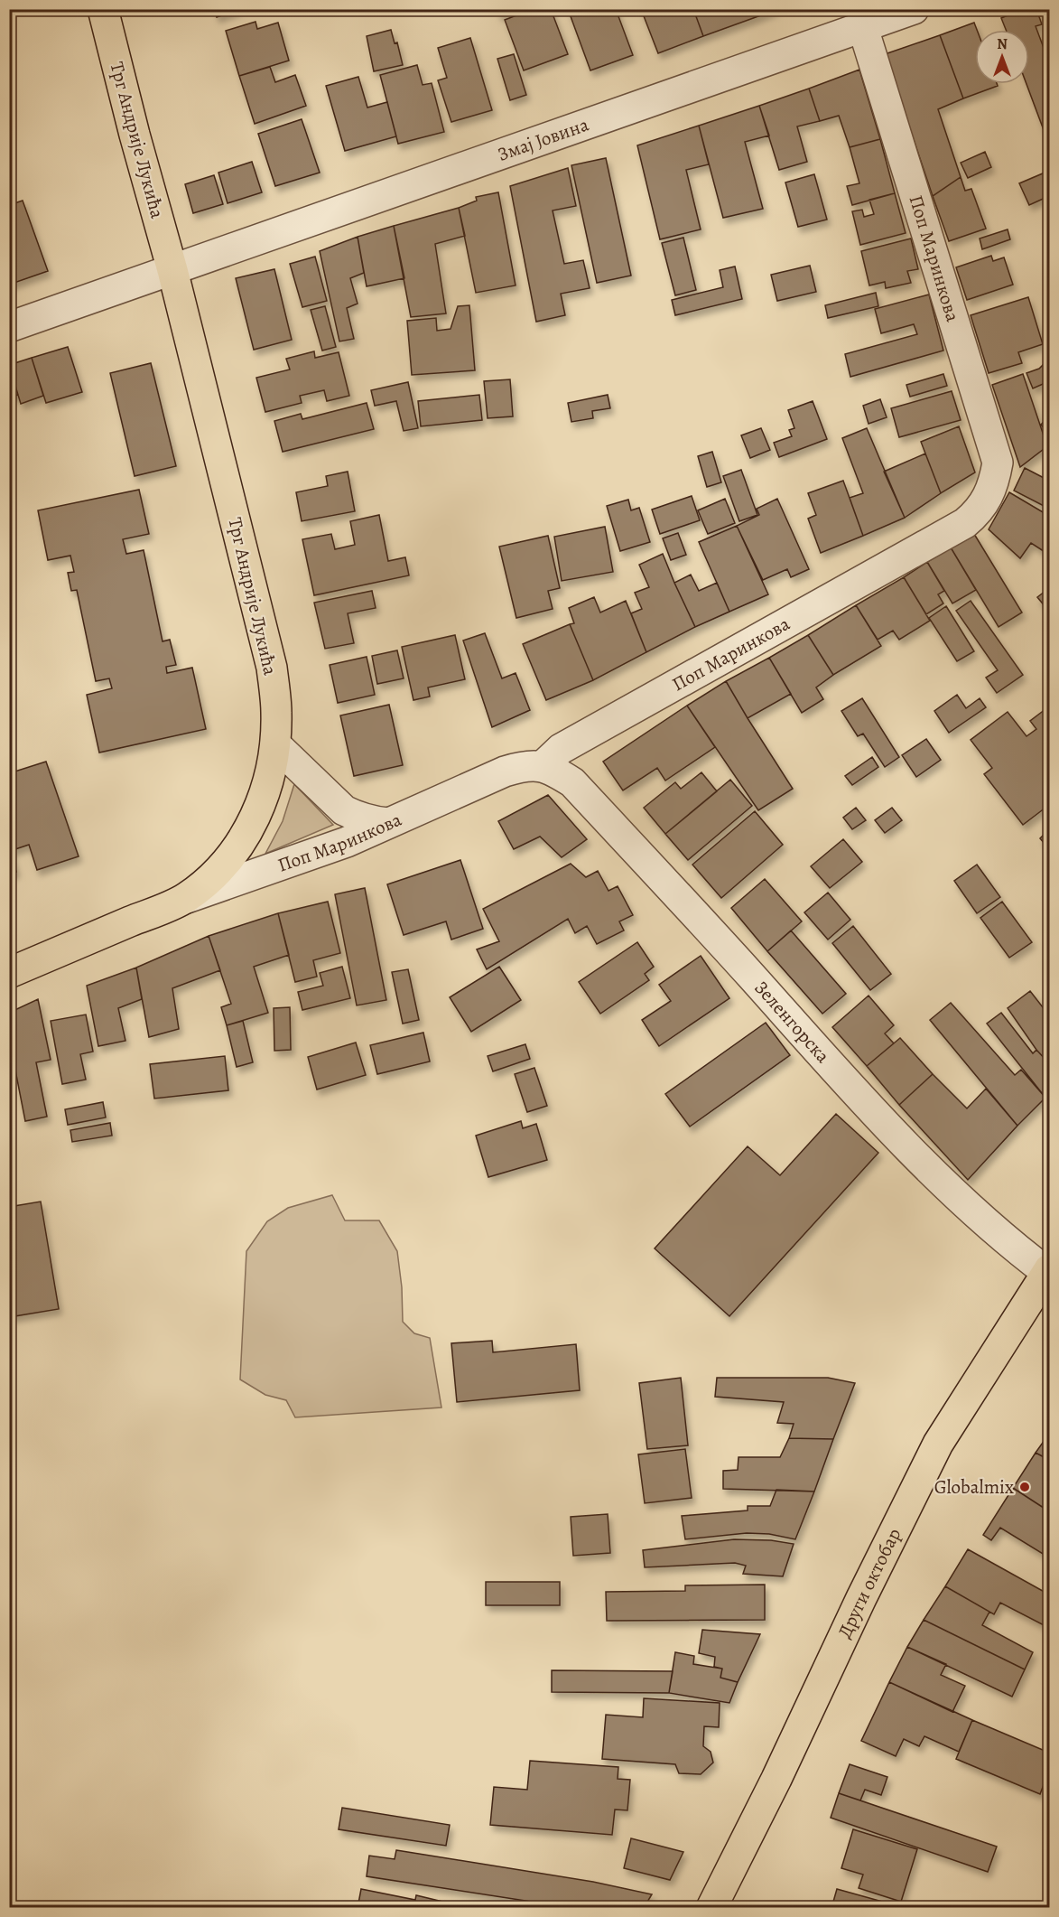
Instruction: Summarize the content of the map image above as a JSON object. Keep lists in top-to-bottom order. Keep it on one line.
{"streets":{"main road":["Трг Андрије Лукића","Поп Маринкова","Други октобар"],"street":["Змај Јовина","Зеленгорска"]},"crossings":[["Трг Андрије Лукића","Змај Јовина"],["Трг Андрије Лукића","Поп Маринкова"],["Змај Јовина","Поп Маринкова"],["Поп Маринкова","Зеленгорска"],["Зеленгорска","Други октобар"]],"places":["Globalmix"],"north":"top"}
